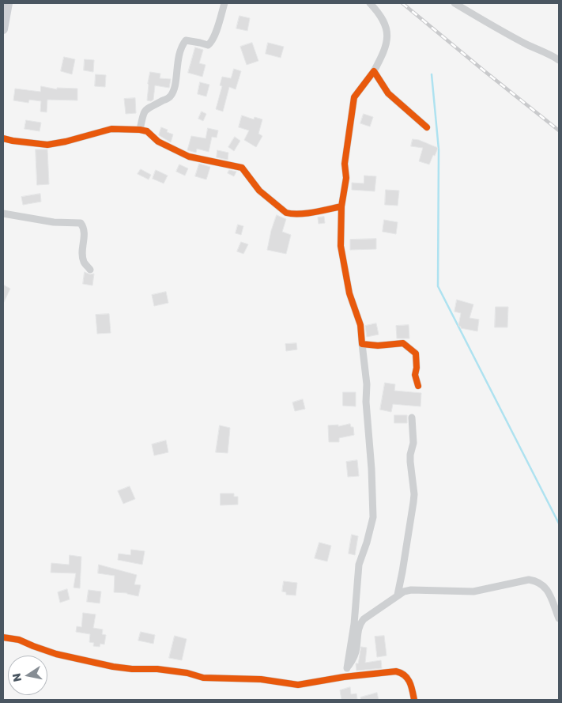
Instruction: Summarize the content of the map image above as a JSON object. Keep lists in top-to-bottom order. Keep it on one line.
{"north":"left"}
